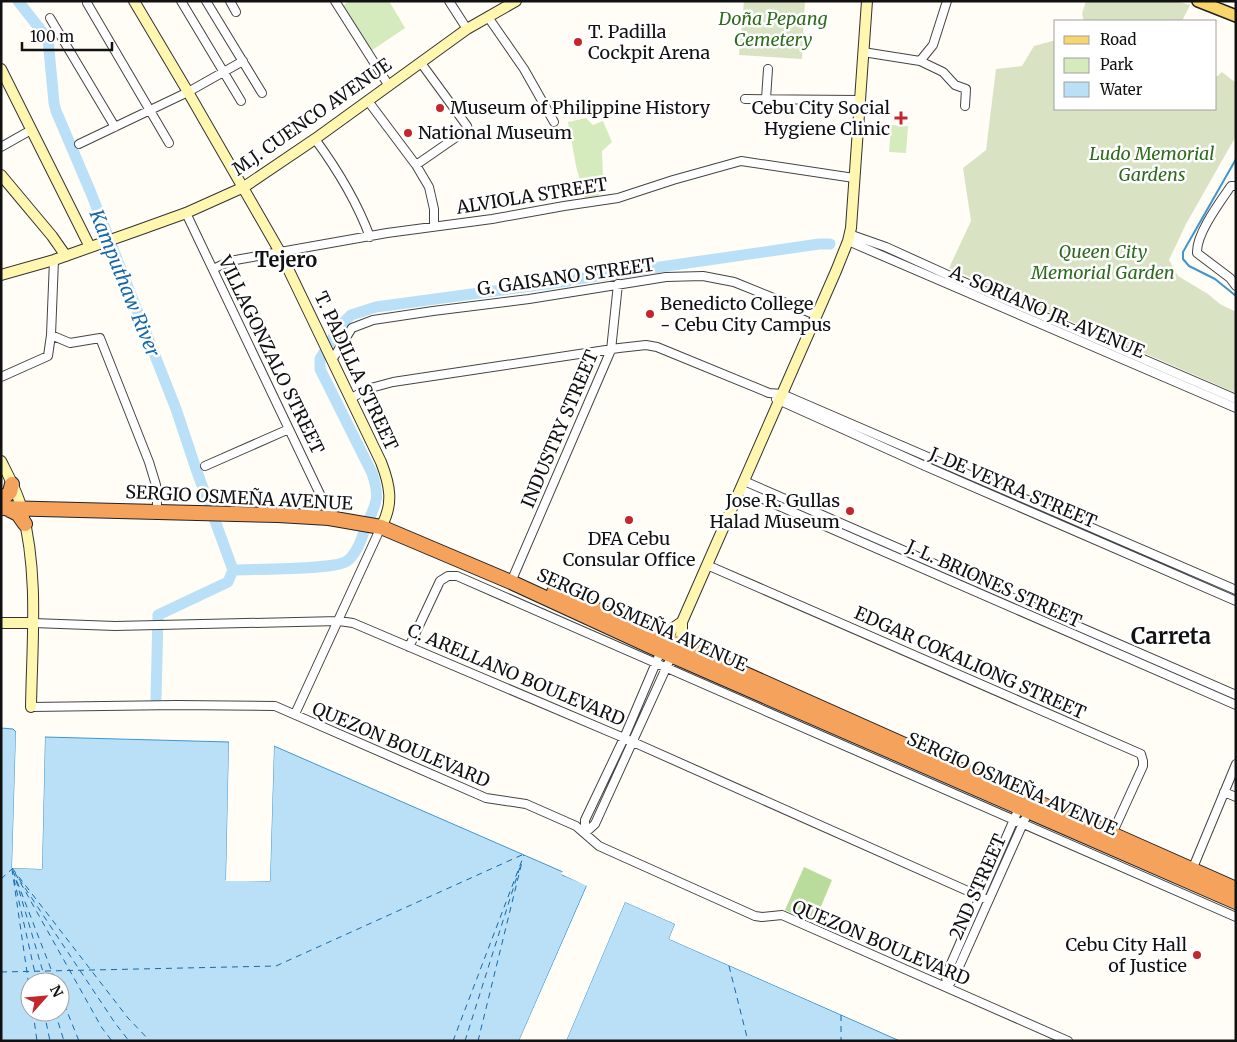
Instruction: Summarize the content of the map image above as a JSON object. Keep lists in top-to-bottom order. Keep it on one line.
{"streets":{"highway":["SERGIO OSMEÑA AVENUE"],"main road":["M.J. CUENCO AVENUE","T. PADILLA STREET","C. ARELLANO BOULEVARD"],"street":["ALVIOLA STREET","G. GAISANO STREET","A. SORIANO JR. AVENUE","VILLAGONZALO STREET","INDUSTRY STREET","J. DE VEYRA STREET","J. L. BRIONES STREET","EDGAR COKALIONG STREET","QUEZON BOULEVARD","2ND STREET"]},"crossings":[["M.J. CUENCO AVENUE","VILLAGONZALO STREET"],["M.J. CUENCO AVENUE","T. PADILLA STREET"],["ALVIOLA STREET","VILLAGONZALO STREET"],["ALVIOLA STREET","T. PADILLA STREET"],["G. GAISANO STREET","T. PADILLA STREET"],["G. GAISANO STREET","INDUSTRY STREET"],["VILLAGONZALO STREET","SERGIO OSMEÑA AVENUE"],["T. PADILLA STREET","SERGIO OSMEÑA AVENUE"],["INDUSTRY STREET","SERGIO OSMEÑA AVENUE"],["SERGIO OSMEÑA AVENUE","EDGAR COKALIONG STREET"],["SERGIO OSMEÑA AVENUE","2ND STREET"],["C. ARELLANO BOULEVARD","2ND STREET"],["QUEZON BOULEVARD","2ND STREET"]],"districts":["Tejero","Carreta"],"water":["Kamputhaw River"],"parks":["Doña Pepang Cemetery","Ludo Memorial Gardens","Queen City Memorial Garden"],"places":{"other":["T. Padilla Cockpit Arena","Museum of Philippine History","National Museum","Benedicto College - Cebu City Campus","Jose R. Gullas Halad Museum","DFA Cebu Consular Office","Cebu City Hall of Justice"],"health":["Cebu City Social Hygiene Clinic"]},"legend":["Road","Park","Water"],"scale_bar":"100 m","north":"top right"}
